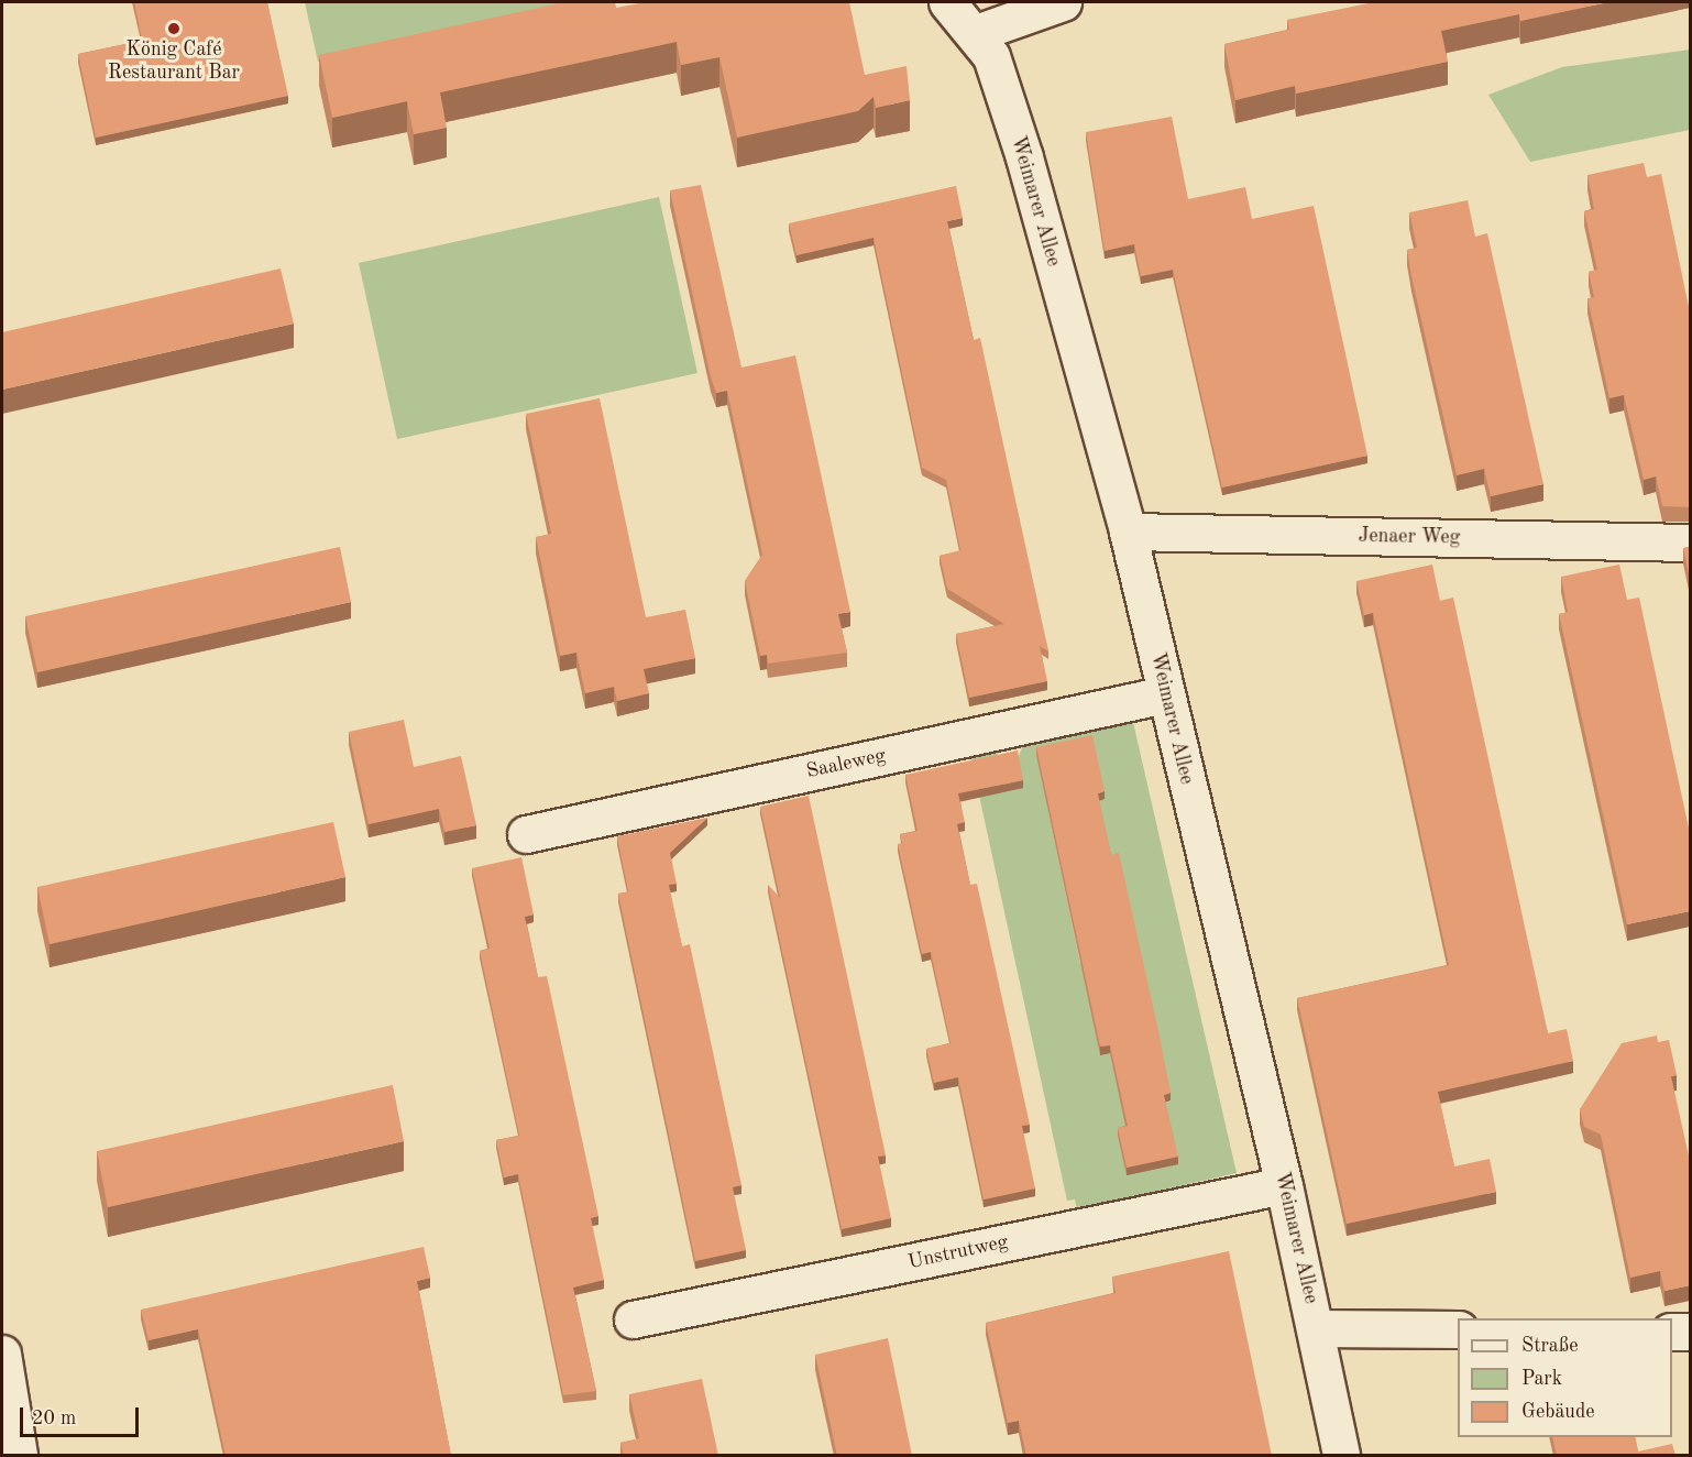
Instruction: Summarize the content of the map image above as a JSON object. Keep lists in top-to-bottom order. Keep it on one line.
{"streets":{"street":["Weimarer Allee","Jenaer Weg","Saaleweg","Unstrutweg"]},"crossings":[["Weimarer Allee","Jenaer Weg"],["Weimarer Allee","Saaleweg"],["Weimarer Allee","Unstrutweg"]],"places":["König Café Restaurant Bar"],"legend":["Straße","Park","Gebäude"],"scale_bar":"20 m"}
